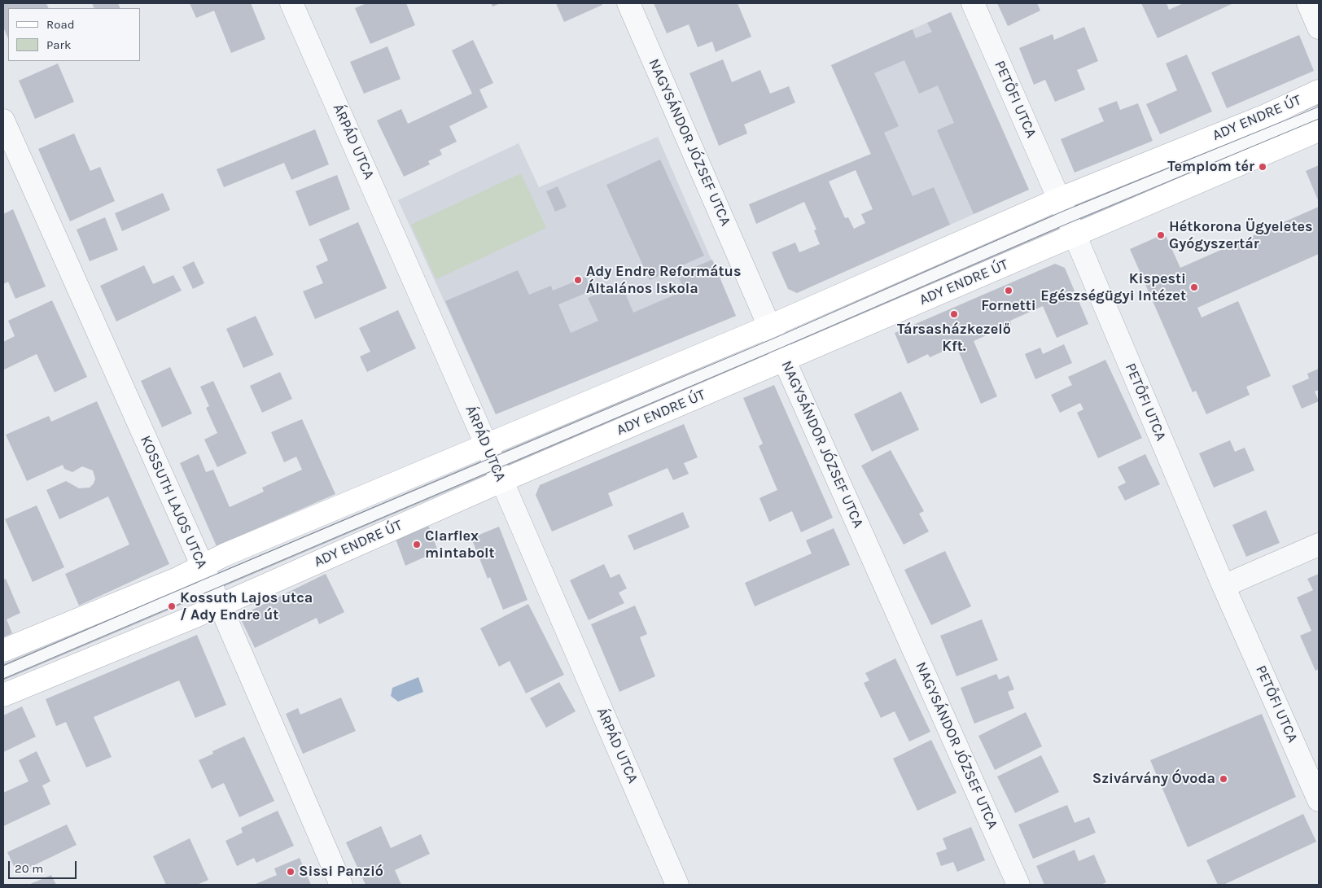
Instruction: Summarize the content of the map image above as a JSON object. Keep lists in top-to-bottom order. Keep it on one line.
{"streets":{"street":["PETŐFI UTCA","ADY ENDRE ÚT","ÁRPÁD UTCA","NAGYSÁNDOR JÓZSEF UTCA","KOSSUTH LAJOS UTCA"]},"crossings":[["PETŐFI UTCA","ADY ENDRE ÚT"],["ADY ENDRE ÚT","ÁRPÁD UTCA"],["ADY ENDRE ÚT","NAGYSÁNDOR JÓZSEF UTCA"],["ADY ENDRE ÚT","KOSSUTH LAJOS UTCA"]],"places":["Templom tér","Hétkorona Ügyeletes Gyógyszertár","Ady Endre Református Általános Iskola","Kispesti Egészségügyi Intézet","Fornetti","Társasházkezelő Kft.","Clarflex mintabolt","Kossuth Lajos utca / Ady Endre út","Szivárvány Óvoda","Sissi Panzió"],"legend":["Road","Park"],"scale_bar":"20 m"}
